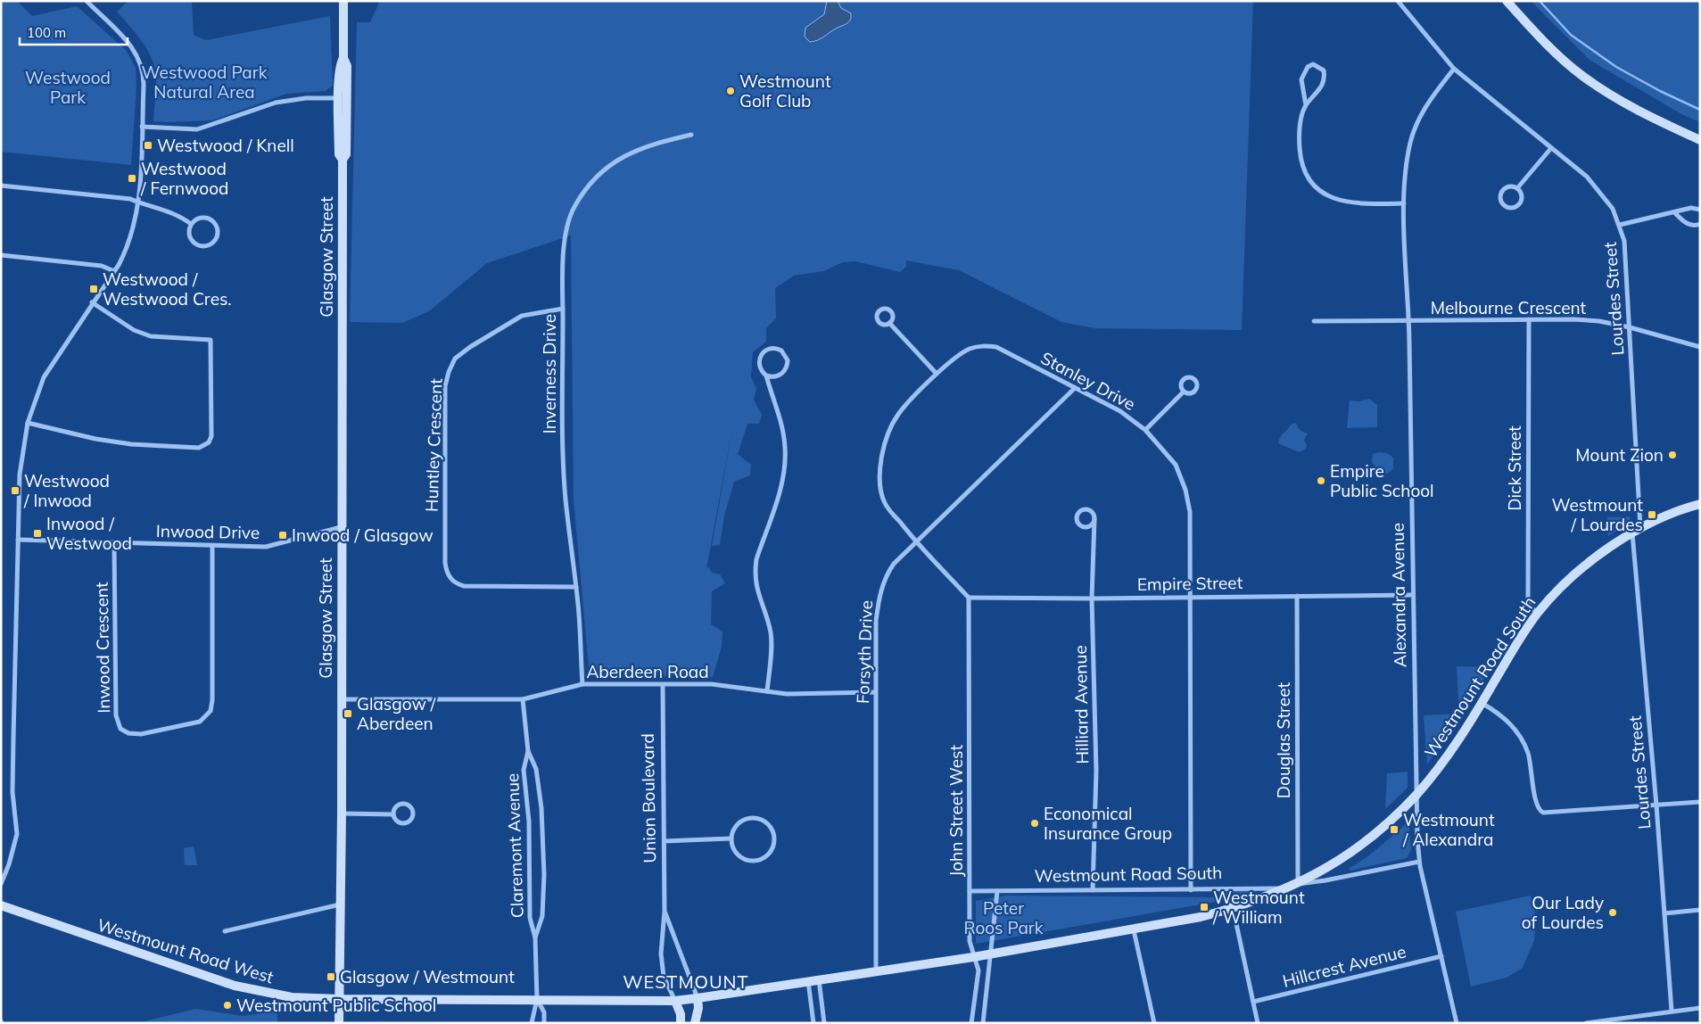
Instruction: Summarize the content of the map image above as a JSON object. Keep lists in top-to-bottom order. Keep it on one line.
{"streets":{"main road":["Glasgow Street","Westmount Road South","Union Boulevard","Westmount Road West"],"street":["Lourdes Street","Melbourne Crescent","Inverness Drive","Stanley Drive","Huntley Crescent","Dick Street","Inwood Drive","Empire Street","Alexandra Avenue","Inwood Crescent","Forsyth Drive","Aberdeen Road","Hilliard Avenue","Douglas Street","John Street West","Claremont Avenue","Hillcrest Avenue"]},"crossings":[["Glasgow Street","Inwood Drive"],["Glasgow Street","Aberdeen Road"],["Glasgow Street","Westmount Road West"],["Lourdes Street","Melbourne Crescent"],["Lourdes Street","Alexandra Avenue"],["Lourdes Street","Westmount Road South"],["Melbourne Crescent","Dick Street"],["Melbourne Crescent","Alexandra Avenue"],["Inverness Drive","Huntley Crescent"],["Inverness Drive","Aberdeen Road"],["Stanley Drive","Empire Street"],["Stanley Drive","Forsyth Drive"],["Stanley Drive","Westmount Road South"],["Stanley Drive","John Street West"],["Dick Street","Westmount Road South"],["Inwood Drive","Inwood Crescent"],["Empire Street","Alexandra Avenue"],["Empire Street","Hilliard Avenue"],["Empire Street","Douglas Street"],["Empire Street","John Street West"],["Alexandra Avenue","Westmount Road South"],["Alexandra Avenue","Hillcrest Avenue"],["Forsyth Drive","Aberdeen Road"],["Forsyth Drive","Westmount Road West"],["Aberdeen Road","Union Boulevard"],["Aberdeen Road","Claremont Avenue"],["Westmount Road South","Hilliard Avenue"],["Westmount Road South","Douglas Street"],["Westmount Road South","John Street West"],["Westmount Road South","Westmount Road West"],["Union Boulevard","Westmount Road West"],["Claremont Avenue","Westmount Road West"]],"districts":["WESTMOUNT"],"parks":["Westwood Park Natural Area","Westwood Park","Peter Roos Park"],"places":{"other":["Westmount Golf Club","Mount Zion","Empire Public School","Economical Insurance Group","Our Lady of Lourdes","Westmount Public School"],"transit":["Westwood / Knell","Westwood / Fernwood","Westwood / Westwood Cres.","Westwood / Inwood","Westmount / Lourdes","Inwood / Westwood","Inwood / Glasgow","Glasgow / Aberdeen","Westmount / Alexandra","Westmount / William","Glasgow / Westmount"]},"scale_bar":"100 m"}
